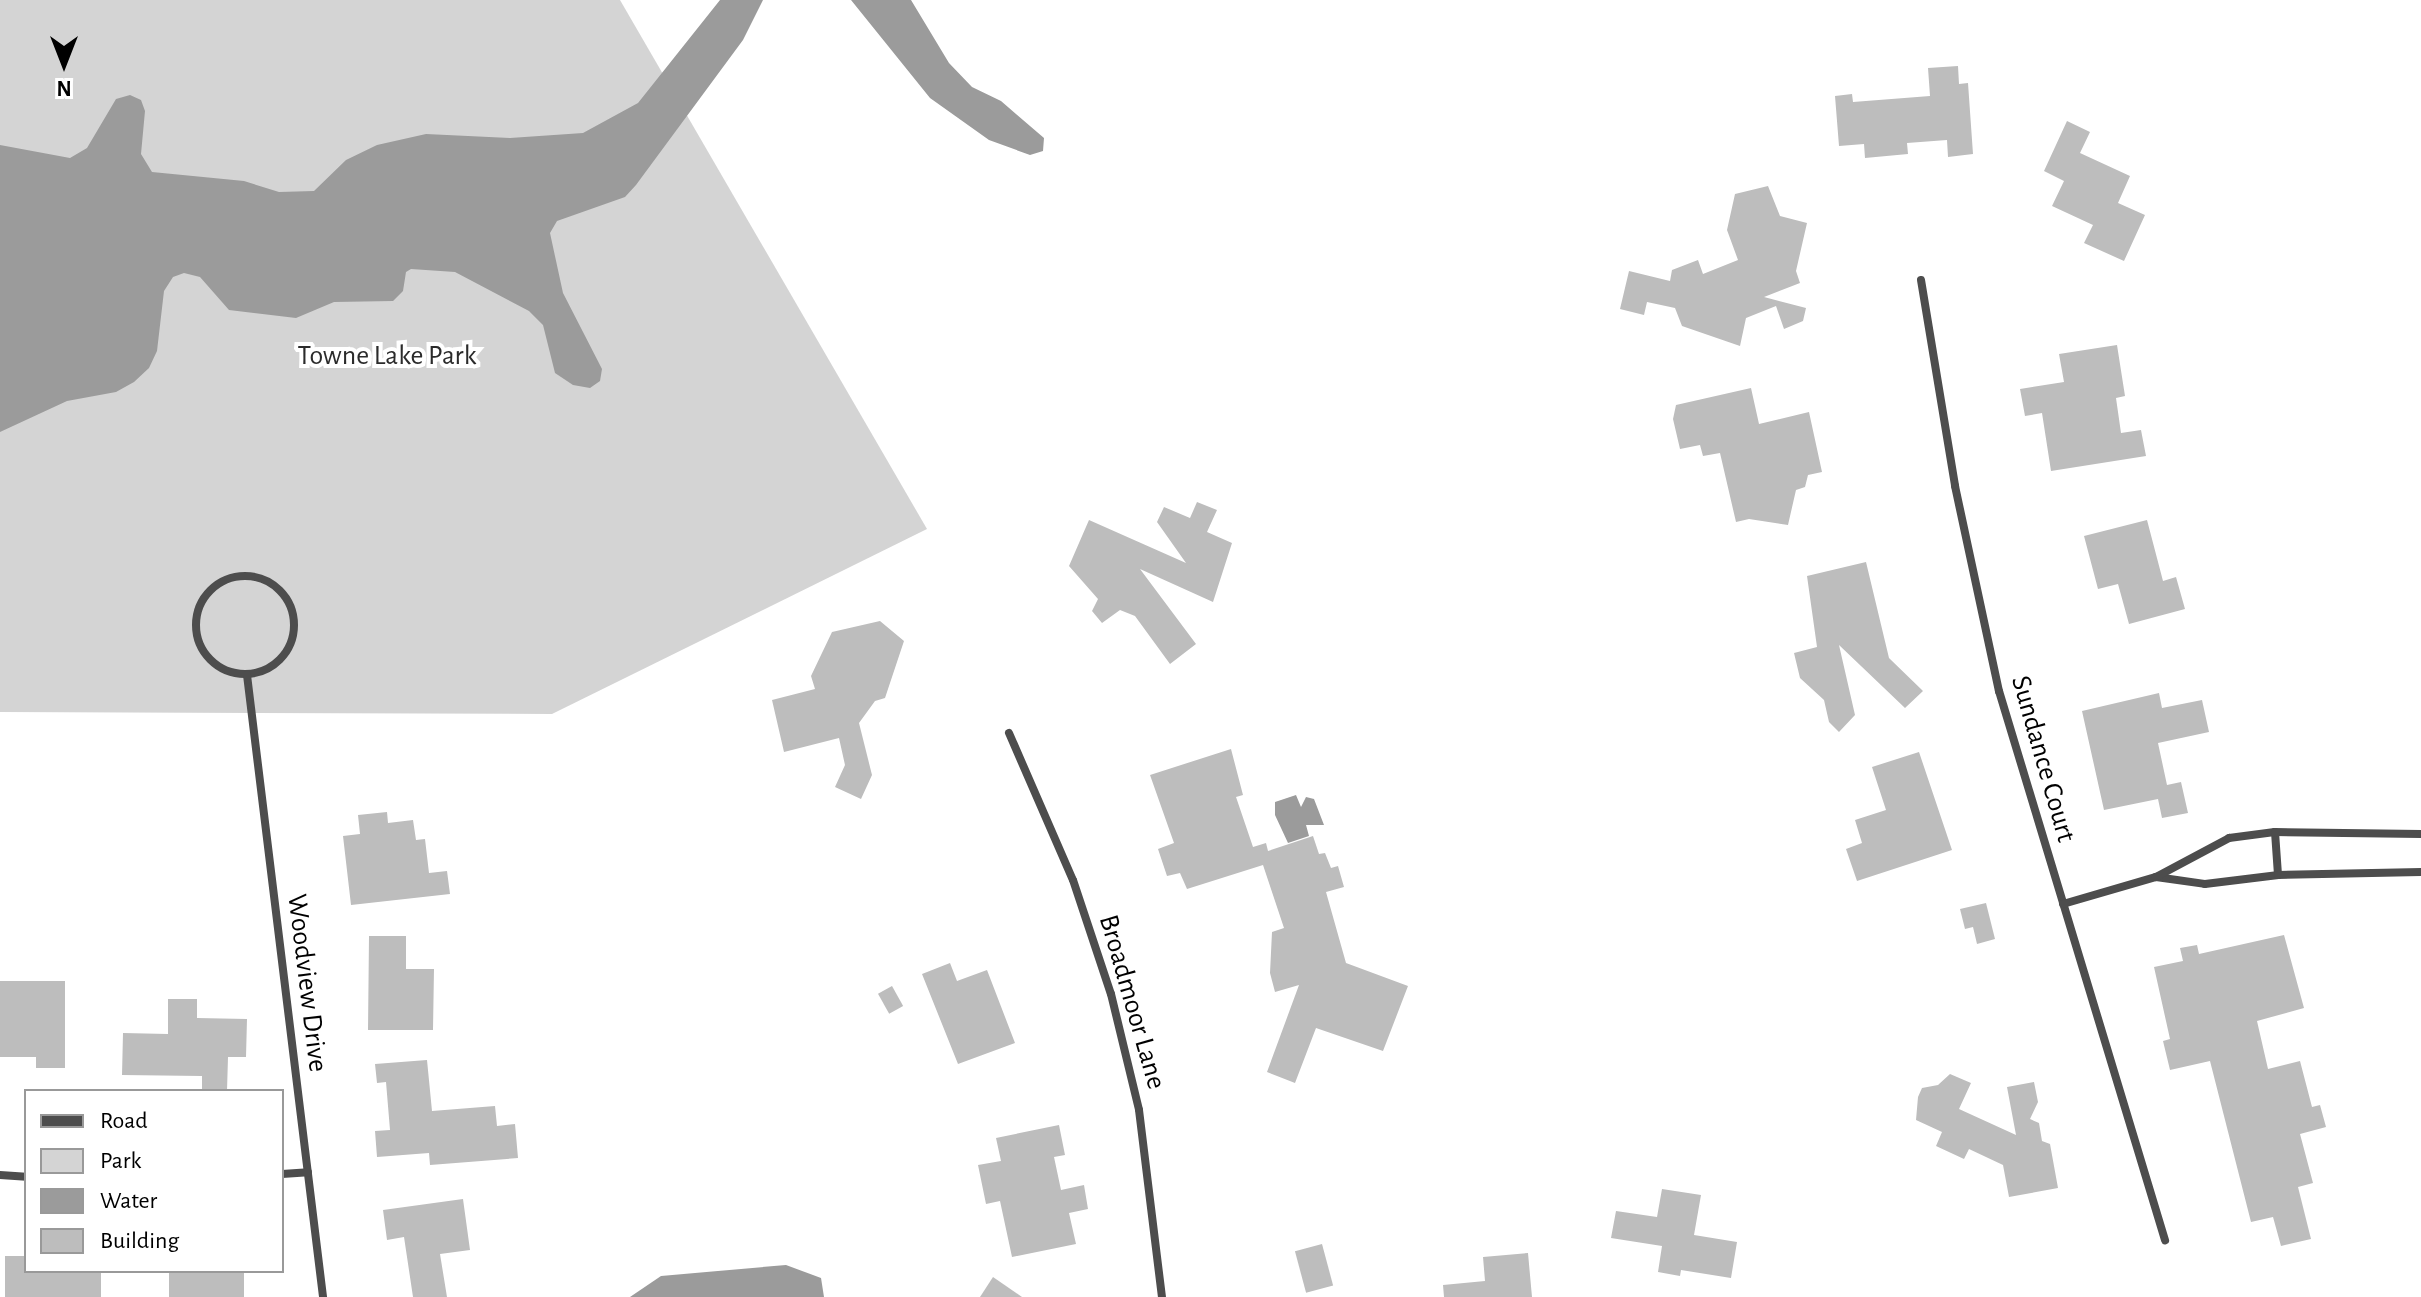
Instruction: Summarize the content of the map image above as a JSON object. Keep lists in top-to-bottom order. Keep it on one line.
{"streets":{"street":["Sundance Court","Woodview Drive","Broadmoor Lane"]},"parks":["Towne Lake Park"],"legend":["Road","Park","Water","Building"],"north":"bottom"}
